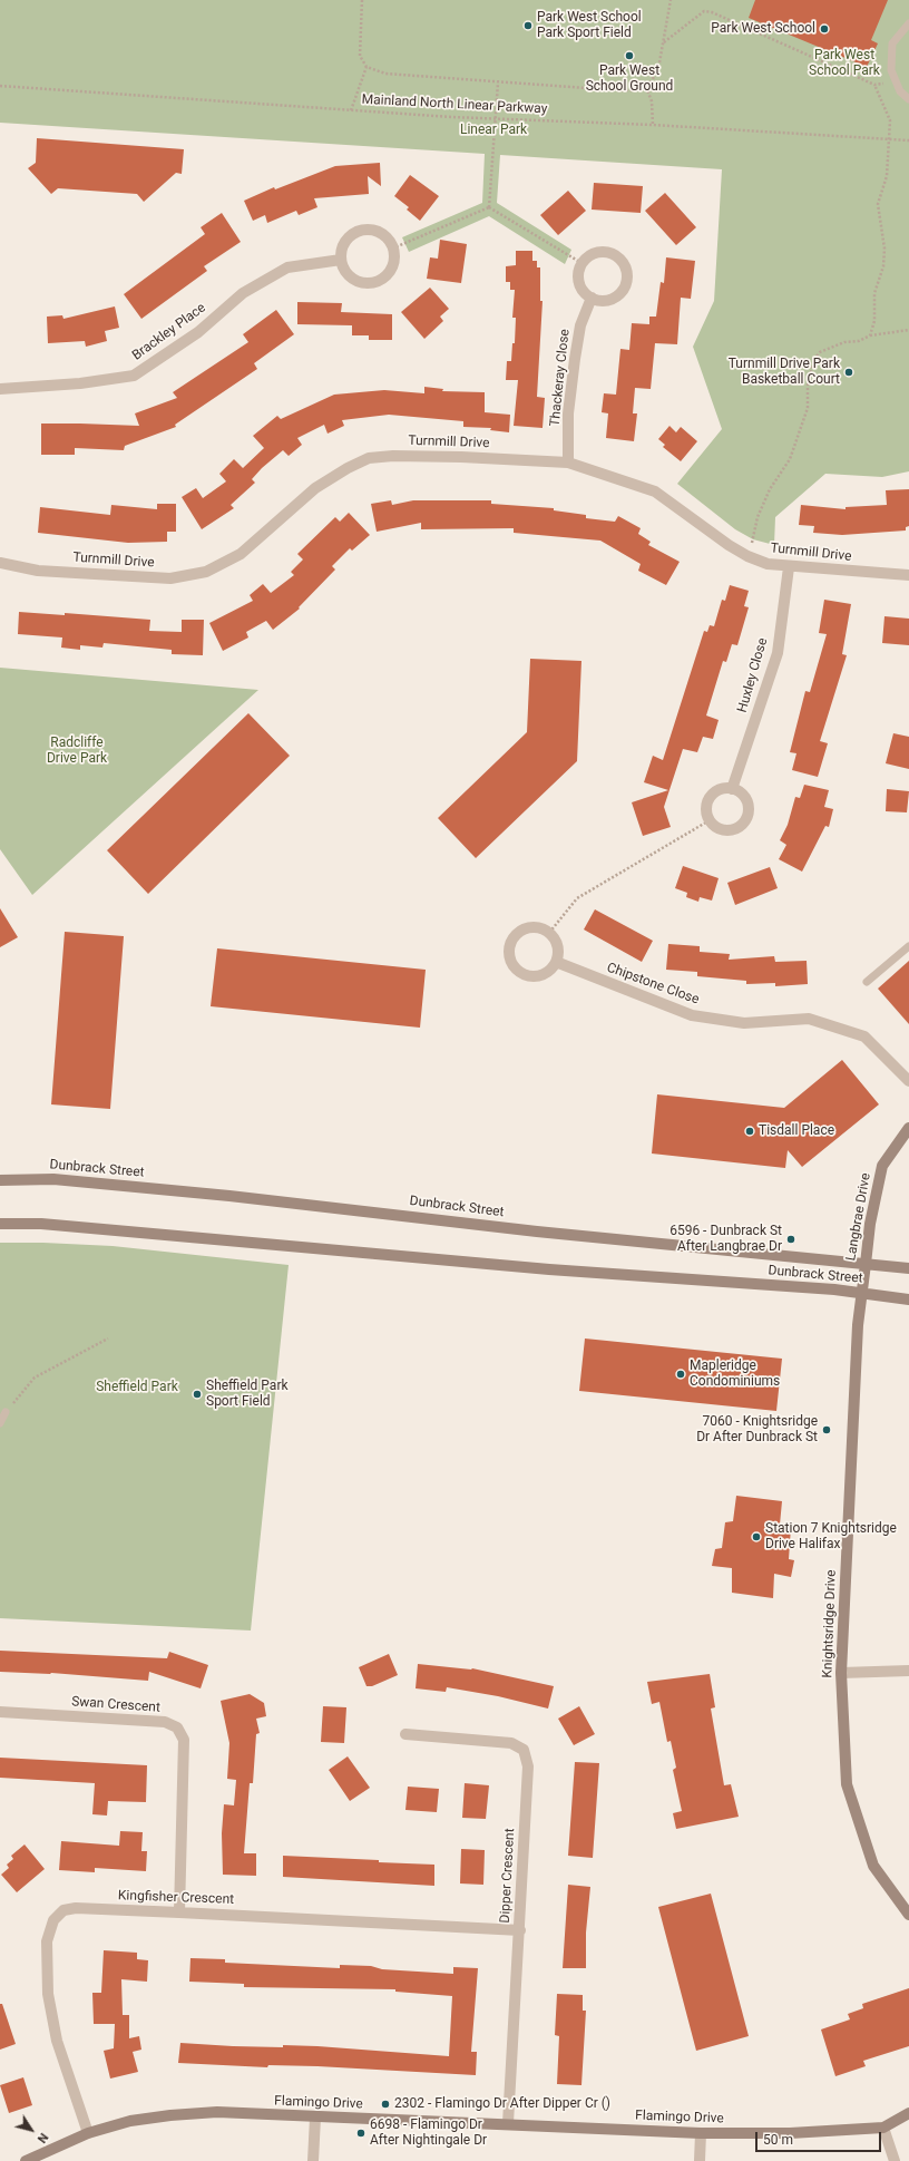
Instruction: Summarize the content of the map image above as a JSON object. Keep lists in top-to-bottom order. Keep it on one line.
{"streets":{"main road":["Dunbrack Street","Langbrae Drive","Knightsridge Drive","Flamingo Drive"],"street":["Brackley Place","Thackeray Close","Turnmill Drive","Huxley Close","Chipstone Close","Swan Crescent","Dipper Crescent","Kingfisher Crescent"],"path":["Mainland North Linear Parkway"]},"crossings":[["Thackeray Close","Turnmill Drive"],["Turnmill Drive","Huxley Close"],["Dunbrack Street","Langbrae Drive"],["Dunbrack Street","Knightsridge Drive"],["Langbrae Drive","Knightsridge Drive"],["Swan Crescent","Kingfisher Crescent"],["Dipper Crescent","Kingfisher Crescent"],["Dipper Crescent","Flamingo Drive"],["Kingfisher Crescent","Flamingo Drive"]],"parks":["Park West School Park","Linear Park","Radcliffe Drive Park","Sheffield Park"],"places":["Park West School Park Sport Field","Park West School","Park West School Ground","Turnmill Drive Park Basketball Court","Tisdall Place","6596 - Dunbrack St After Langbrae Dr","Mapleridge Condominiums","Sheffield Park Sport Field","7060 - Knightsridge Dr After Dunbrack St","Station 7 Knightsridge Drive Halifax","2302 - Flamingo Dr After Dipper Cr ()","6698 - Flamingo Dr After Nightingale Dr"],"scale_bar":"50 m","north":"bottom right"}
